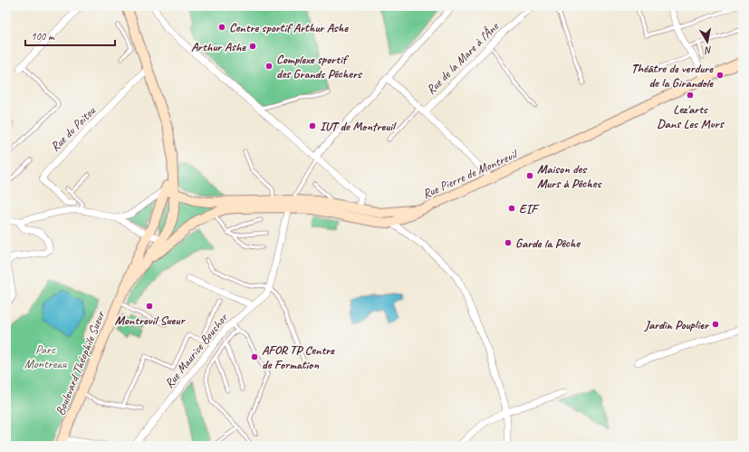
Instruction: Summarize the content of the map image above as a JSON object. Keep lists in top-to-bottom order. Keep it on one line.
{"streets":{"main road":["Rue Pierre de Montreuil","Boulevard Théophile Sueur"],"street":["Rue de la Mare à l'Âne","Rue du Poitou","Rue Maurice Bouchor"]},"crossings":[["Rue du Poitou","Boulevard Théophile Sueur"],["Rue Pierre de Montreuil","Rue Maurice Bouchor"],["Rue Pierre de Montreuil","Boulevard Théophile Sueur"]],"parks":["Parc Montreau"],"places":["Centre sportif Arthur Ashe","Arthur Ashe","Complexe sportif des Grands Pêchers","Théâtre de verdure de la Girandole","Lez'arts Dans Les Murs","IUT de Montreuil","Maison des Murs à Pêches","EIF","Garde la Pêche","Montreuil Sueur","Jardin Pouplier","AFOR TP Centre de Formation"],"scale_bar":"100 m","north":"bottom"}
